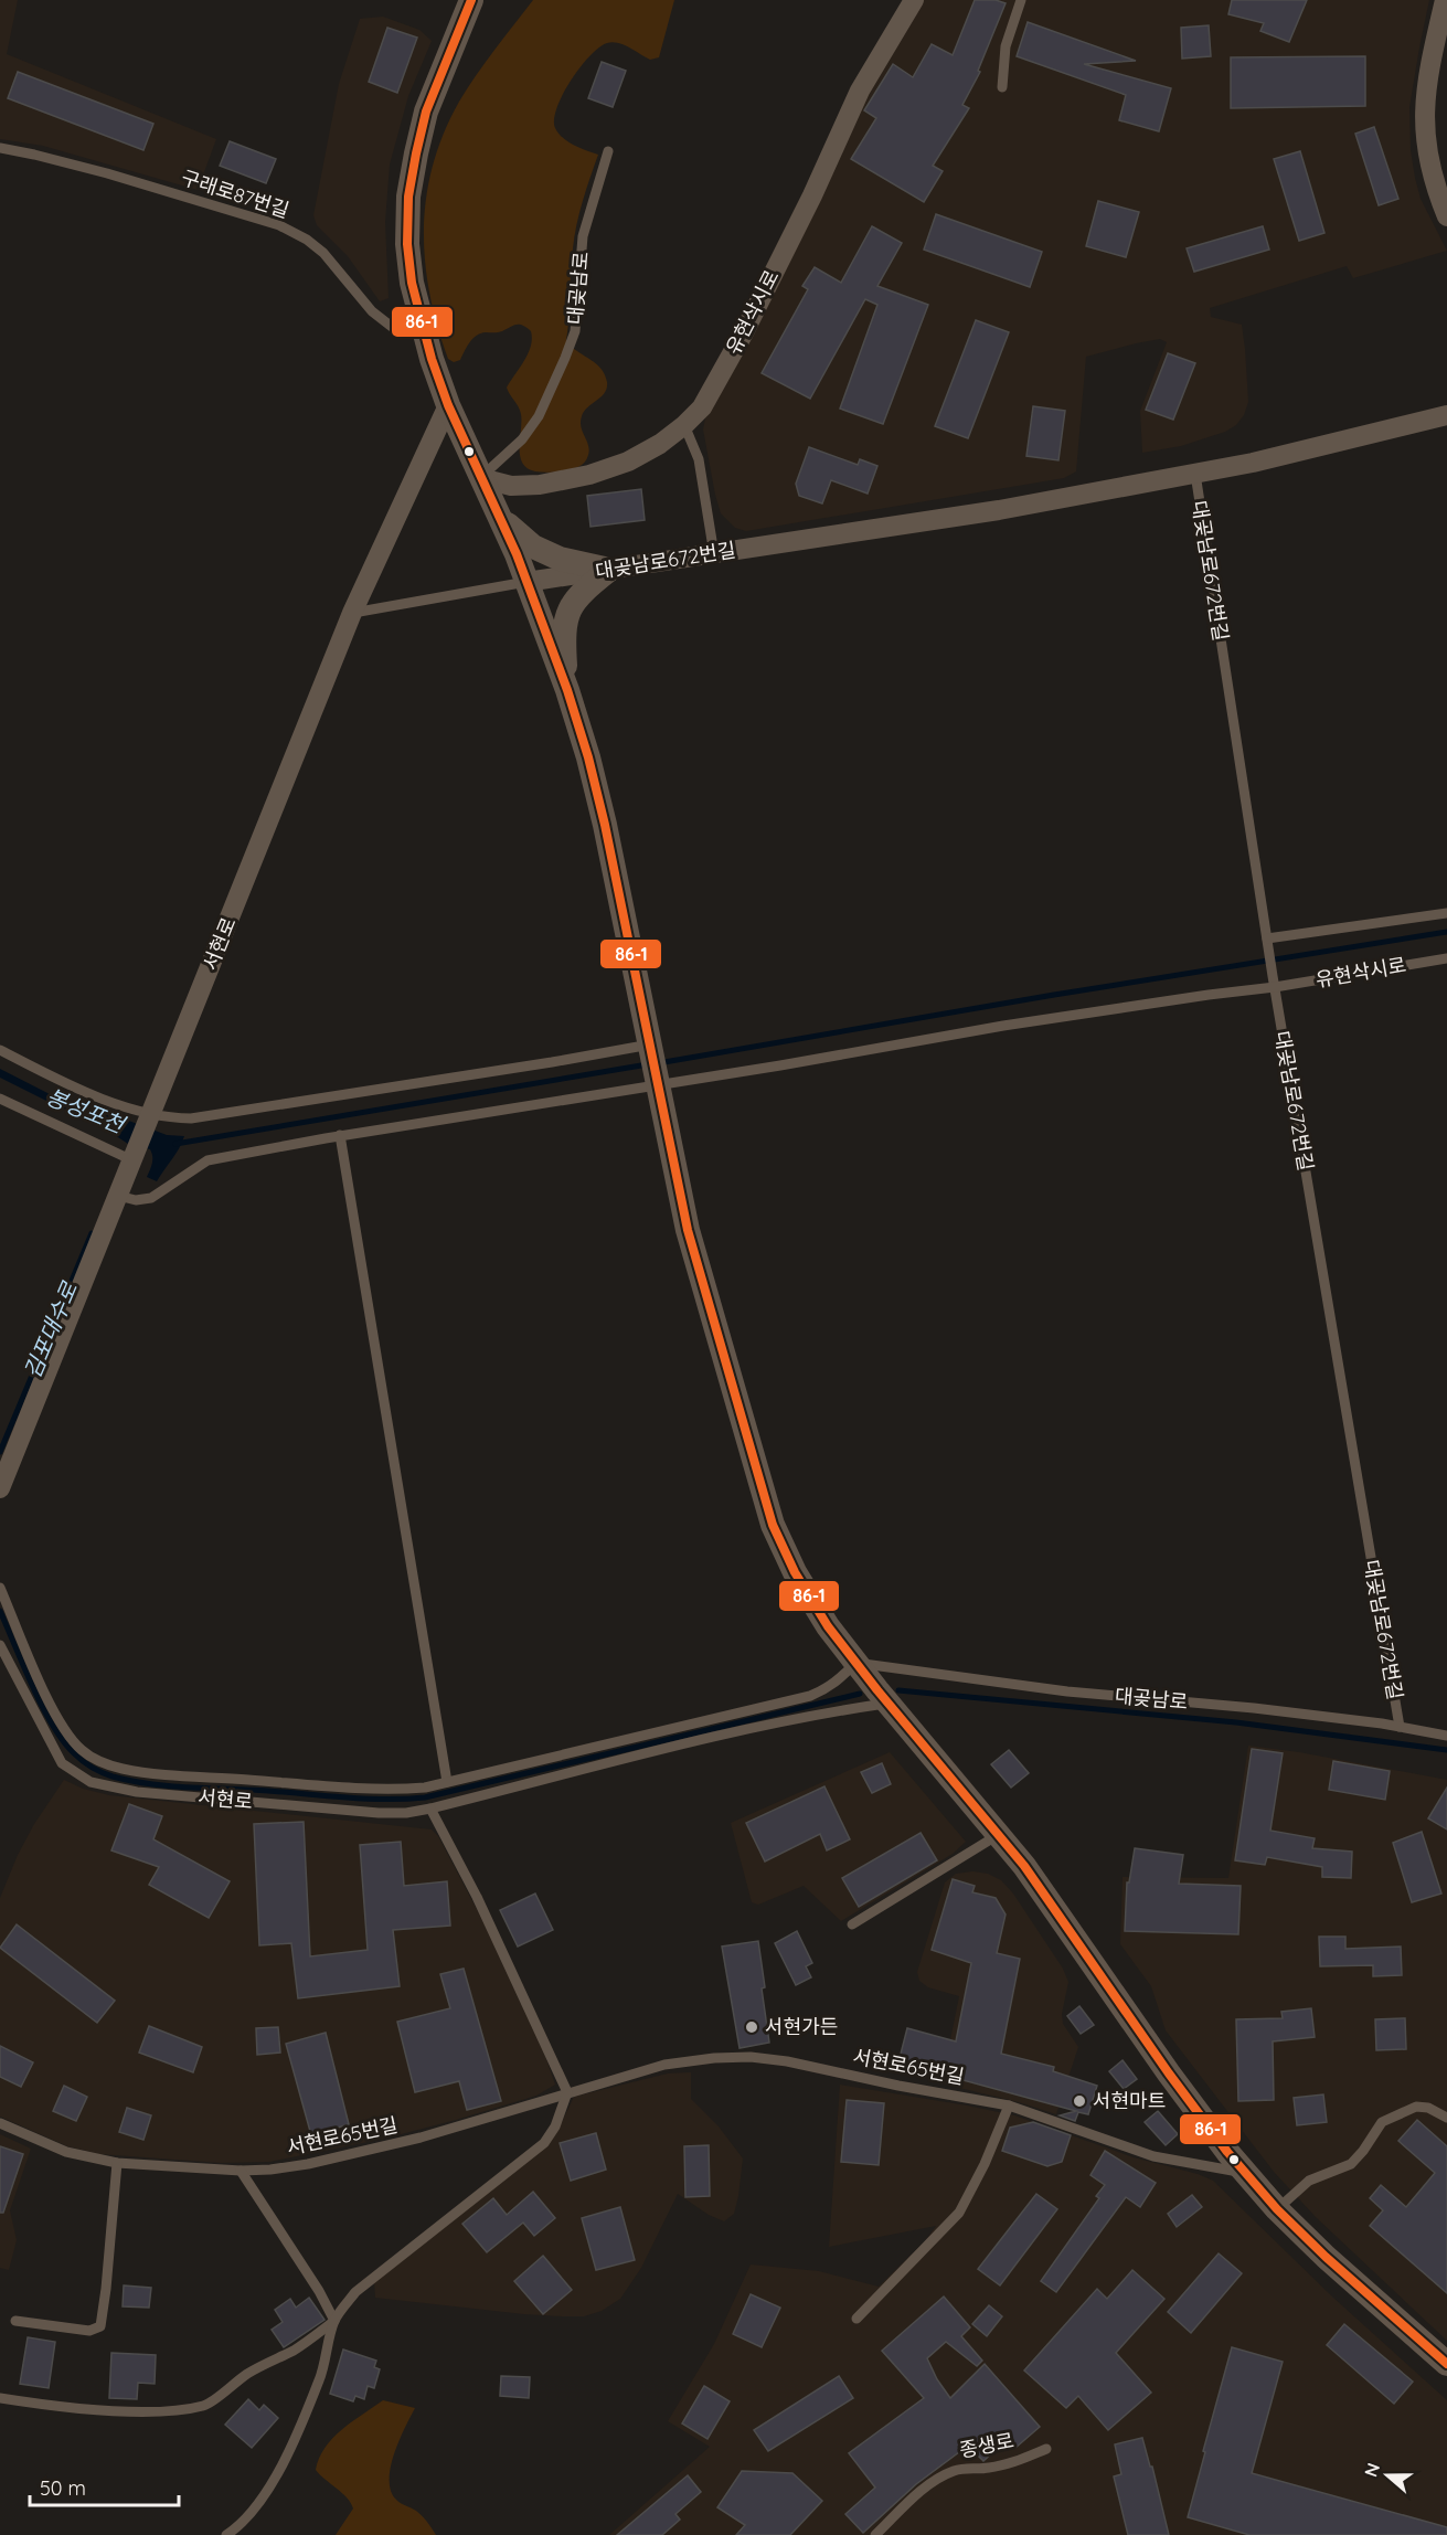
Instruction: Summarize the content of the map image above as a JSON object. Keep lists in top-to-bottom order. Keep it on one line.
{"streets":{"street":["유현삭시로","대곶남로672번길","서현로"],"lane":["구래로87번길","대곶남로","서현로65번길","종생로"]},"crossings":[["대곶남로","유현삭시로"],["대곶남로","대곶남로672번길"],["유현삭시로","대곶남로672번길"],["유현삭시로","서현로"]],"water":["봉성포천","김포대수로"],"places":["서현가든","서현마트"],"lines":["transit line 86-1"],"scale_bar":"50 m","north":"left"}
